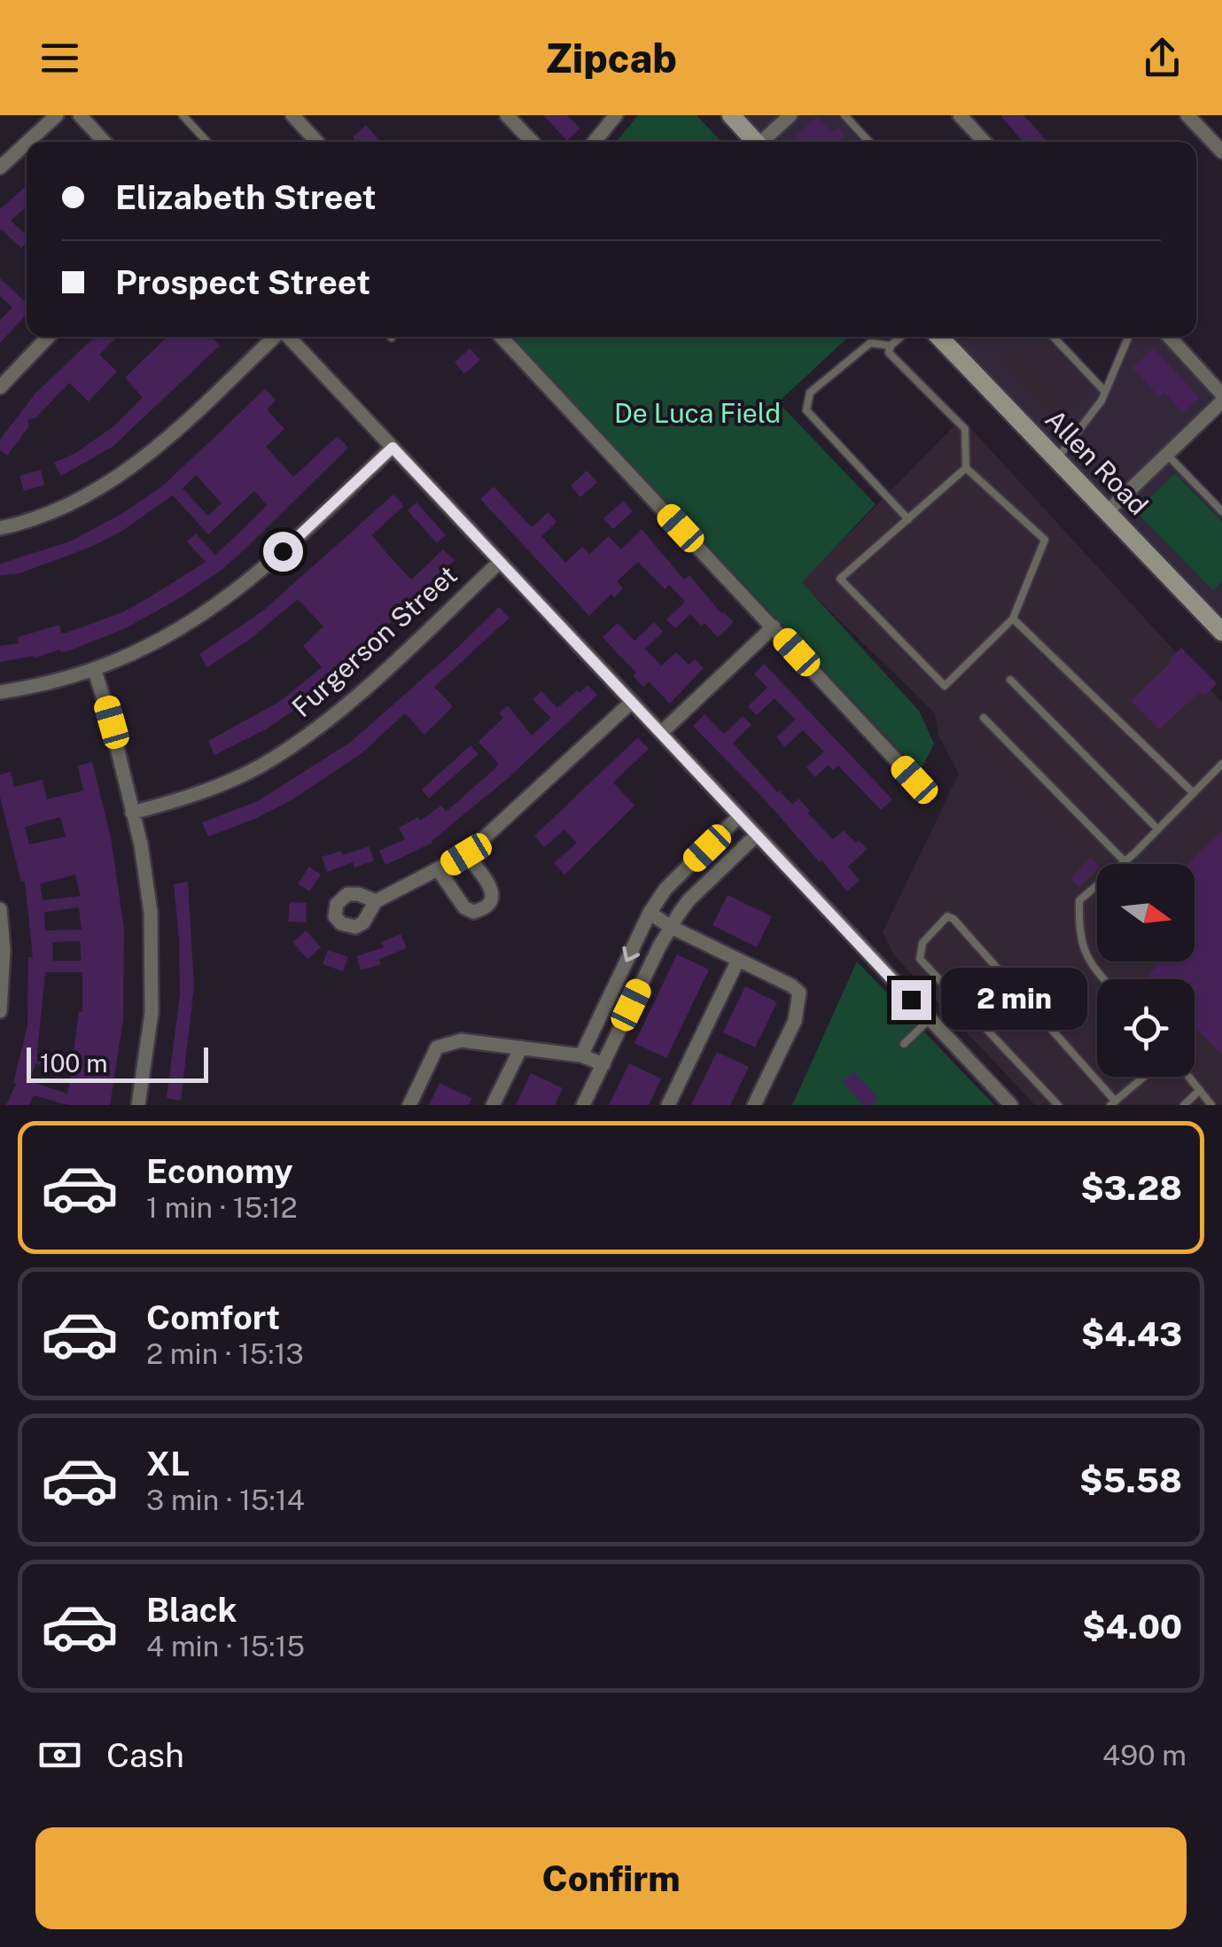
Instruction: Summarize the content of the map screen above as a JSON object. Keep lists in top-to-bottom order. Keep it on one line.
{"streets":{"main road":["Allen Road"],"street":["Furgerson Street"]},"parks":["De Luca Field"],"scale_bar":"100 m","north":"right","page":{"header":"Zipcab","banner":["Elizabeth Street","Prospect Street"],"bubble":"2 min","scale":"100 m","list":[{"name":"Economy","note":"1 min · 15:12","value":"$3.28"},{"name":"Comfort","note":"2 min · 15:13","value":"$4.43"},{"name":"XL","note":"3 min · 15:14","value":"$5.58"},{"name":"Black","note":"4 min · 15:15","value":"$4.00"}],"pay":["Cash","490 m"],"buttons":"Confirm"}}
